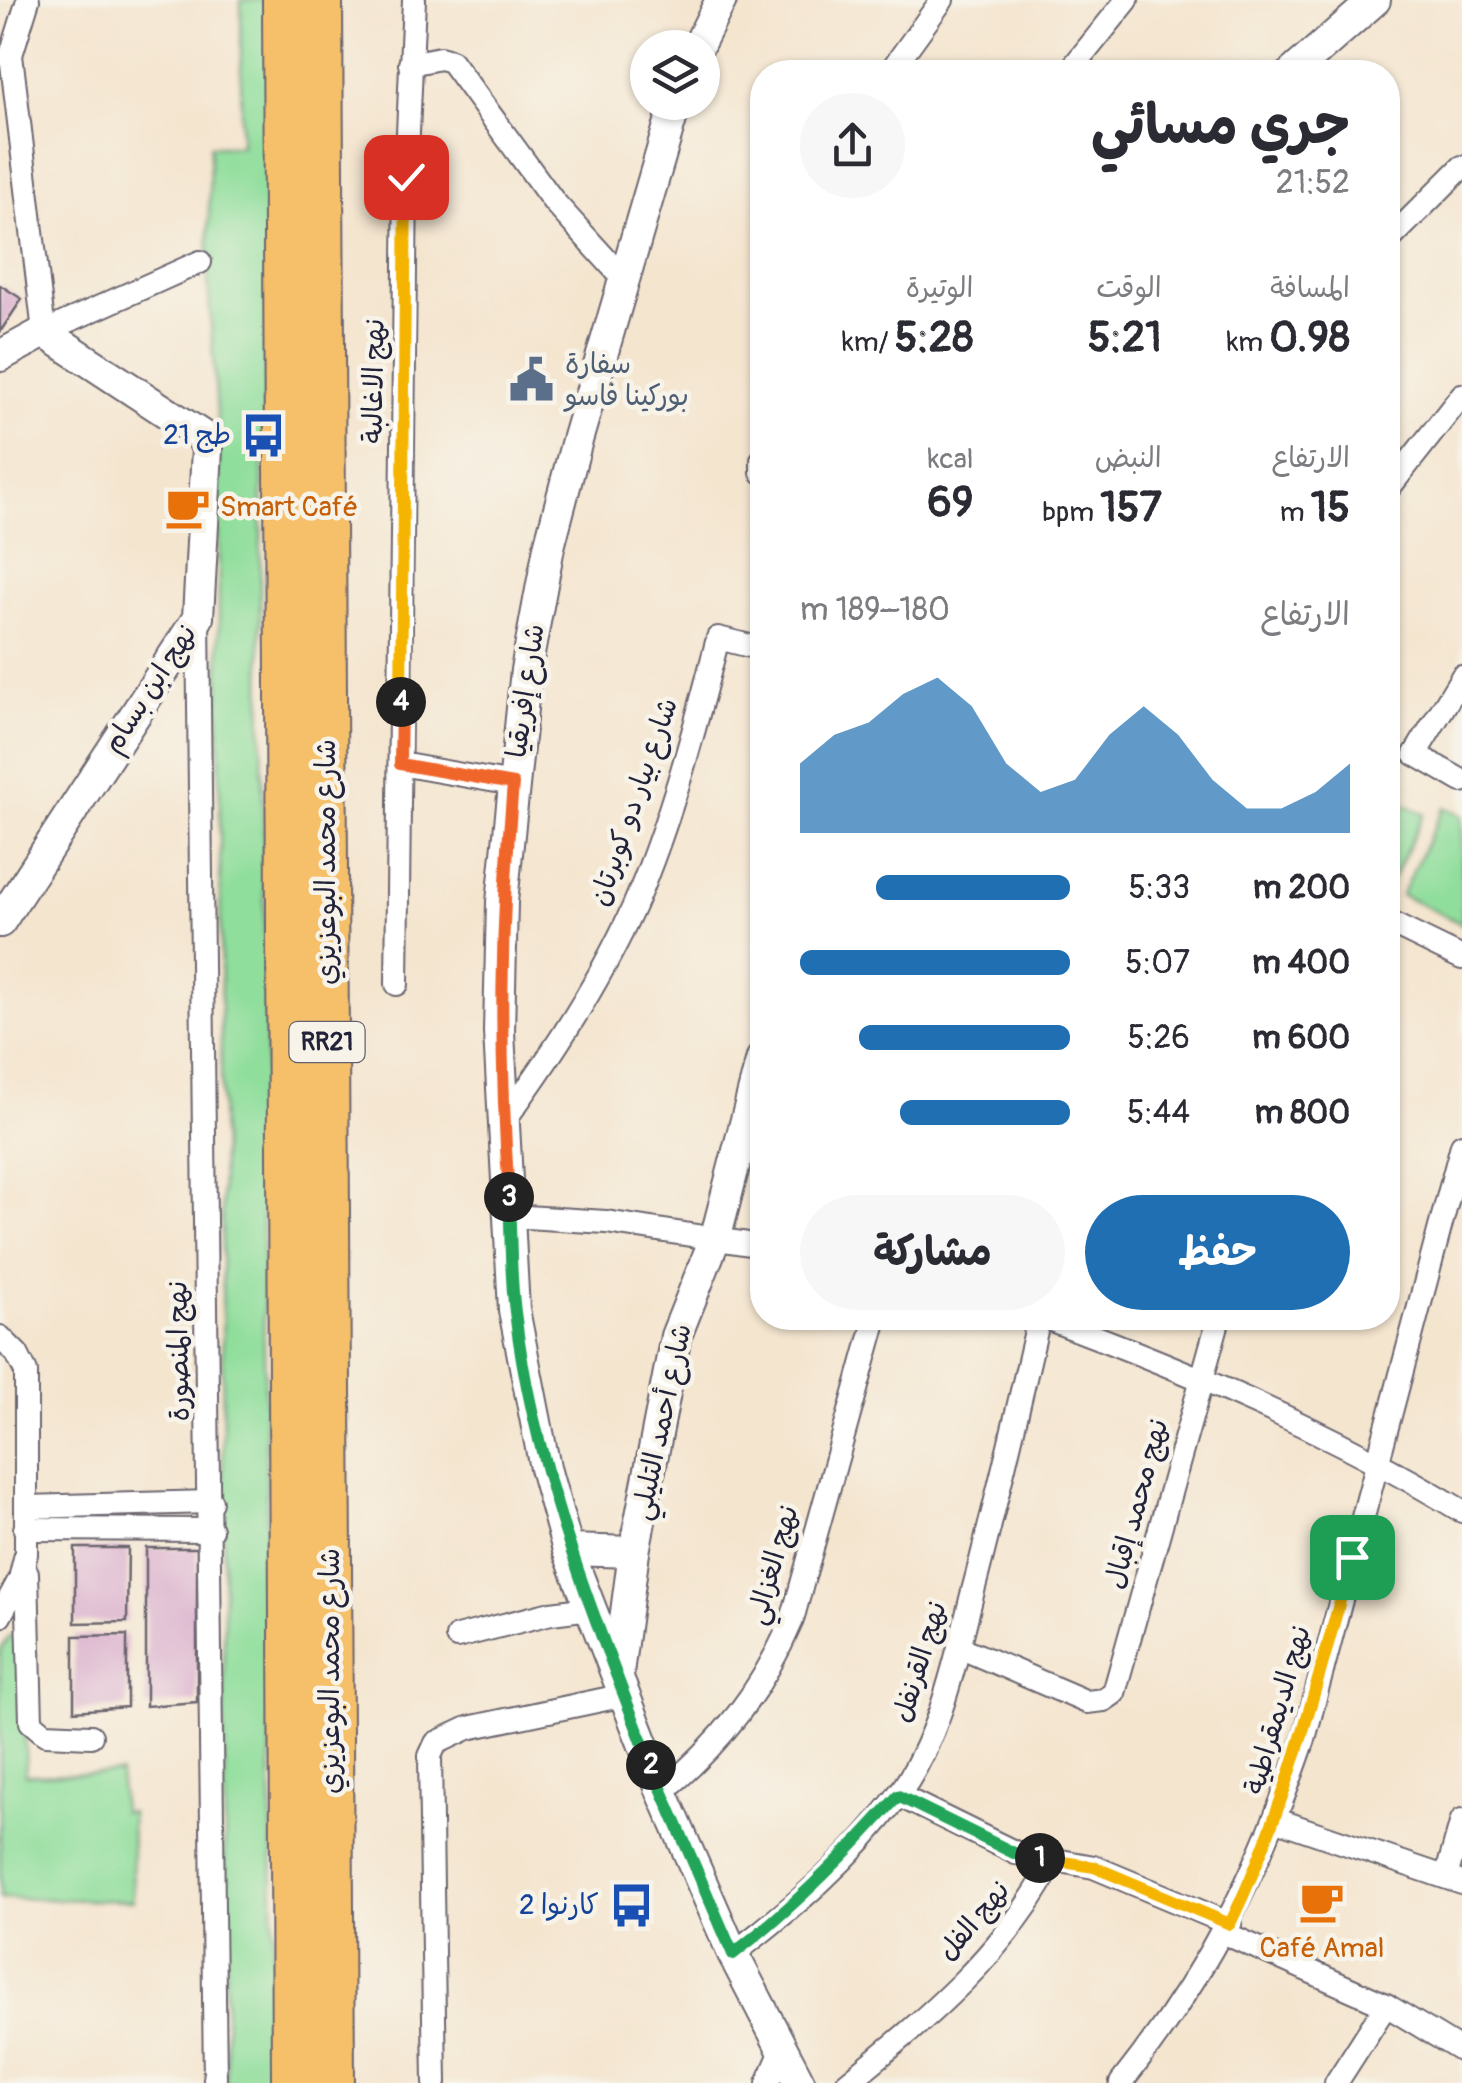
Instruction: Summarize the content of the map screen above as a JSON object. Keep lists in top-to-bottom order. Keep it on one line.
{"streets":{"highway":["شارع محمد البوعزيزي","RR21"],"street":["نهج الاغالبة","نهج ابن بسام","شارع إفريقيا","شارع بيار دو كوبرتان","نهج المنصورة","شارع أحمد التليلي","نهج محمد إقبال","نهج الغزالي","نهج القرنفل","نهج الديمقراطية","نهج الفل"]},"crossings":[["نهج ابن بسام","نهج المنصورة"],["شارع إفريقيا","شارع بيار دو كوبرتان"],["شارع إفريقيا","شارع أحمد التليلي"],["شارع إفريقيا","نهج الغزالي"],["شارع إفريقيا","نهج القرنفل"],["نهج محمد إقبال","نهج القرنفل"],["نهج القرنفل","نهج الفل"]],"places":{"public building":["سفارة بوركينا فاسو"],"bus stop":["طج 21","كارنوا 2"],"cafe":["Smart Café","Café Amal"]},"page":{"heading":["جري مسائي","21:52"],"stats":[["المسافة","0.98 km"],["الوقت","5:21"],["الوتيرة","5:28 /km"],["الارتفاع","15 m"],["النبض","157 bpm"],["kcal","69"]],"chart":["الارتفاع","180–189 m"],"pins":["4","3","2","1"],"list":[{"name":"200 m","note":"5:33"},{"name":"400 m","note":"5:07"},{"name":"600 m","note":"5:26"},{"name":"800 m","note":"5:44"}],"buttons":["حفظ","مشاركة"]}}
